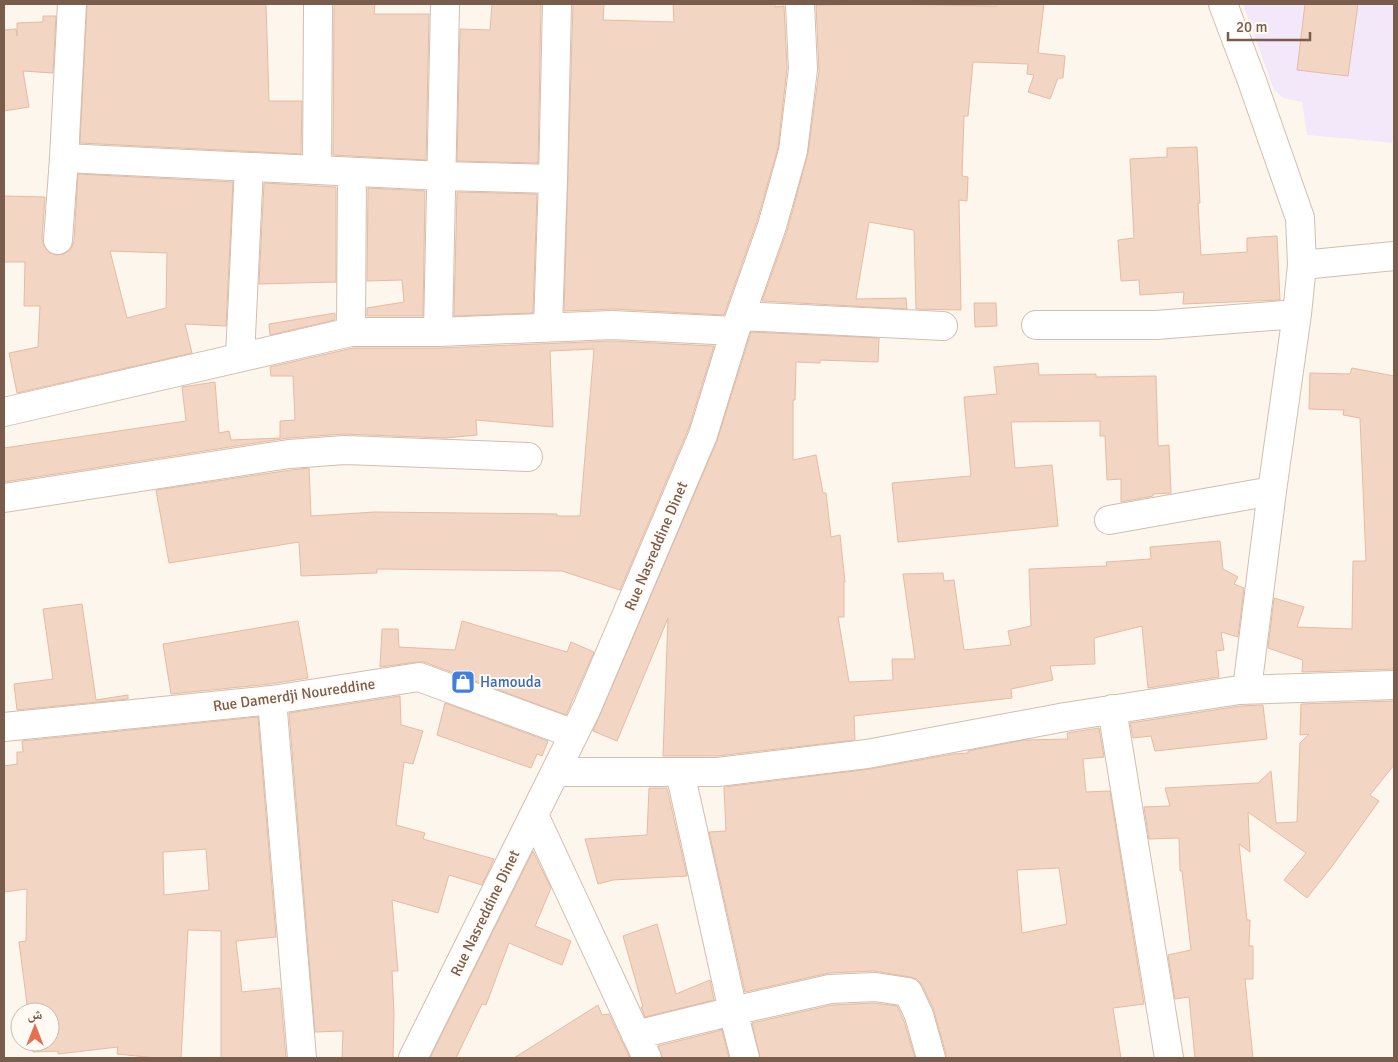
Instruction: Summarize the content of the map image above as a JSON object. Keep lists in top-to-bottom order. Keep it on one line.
{"streets":{"street":["Rue Nasreddine Dinet","Rue Damerdji Noureddine"]},"crossings":[["Rue Nasreddine Dinet","Rue Damerdji Noureddine"]],"places":{"shop":["Hamouda"]},"scale_bar":"20 m","north":"top"}
